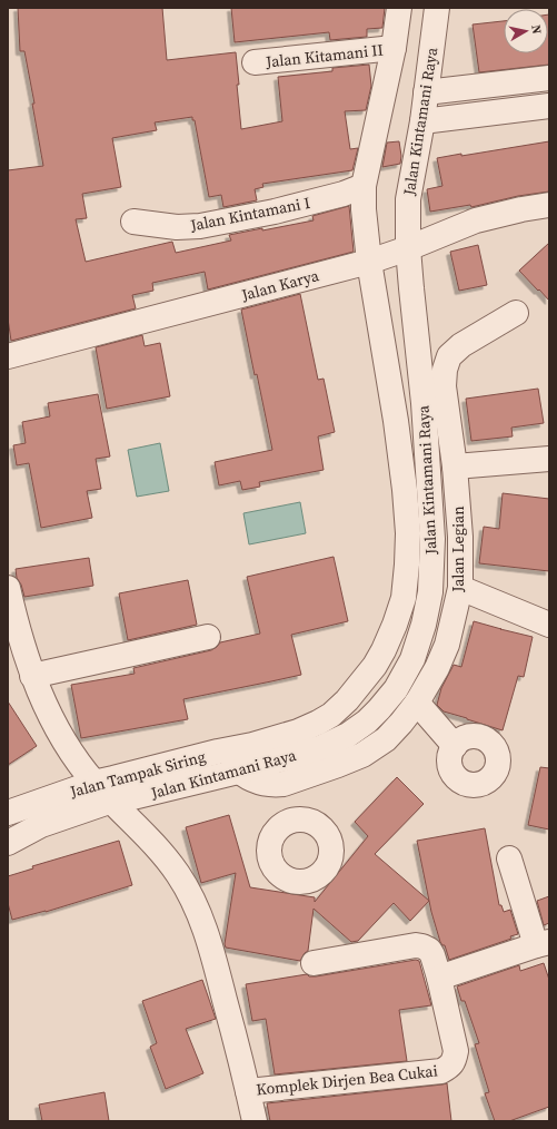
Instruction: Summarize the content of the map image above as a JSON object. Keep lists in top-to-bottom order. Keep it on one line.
{"streets":{"street":["Jalan Kitamani II","Jalan Kintamani Raya","Jalan Kintamani I","Jalan Karya","Jalan Legian","Jalan Tampak Siring","Komplek Dirjen Bea Cukai"]},"crossings":[["Jalan Kitamani II","Jalan Kintamani Raya"],["Jalan Kintamani Raya","Jalan Kintamani I"],["Jalan Kintamani Raya","Jalan Karya"],["Jalan Kintamani Raya","Jalan Legian"],["Jalan Kintamani Raya","Jalan Tampak Siring"],["Jalan Kintamani Raya","Komplek Dirjen Bea Cukai"],["Jalan Legian","Jalan Tampak Siring"],["Jalan Tampak Siring","Komplek Dirjen Bea Cukai"]],"north":"right"}
